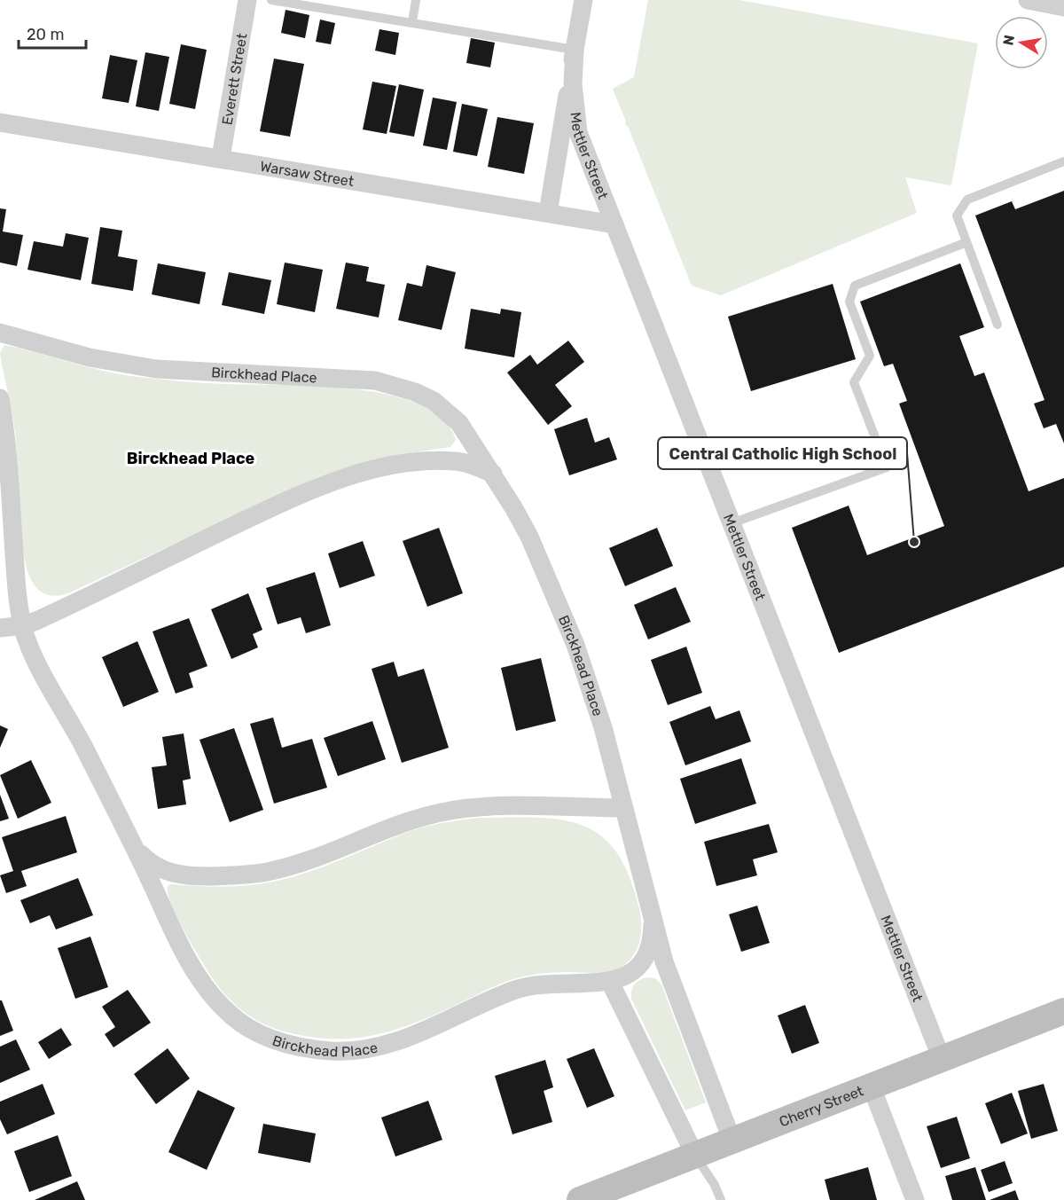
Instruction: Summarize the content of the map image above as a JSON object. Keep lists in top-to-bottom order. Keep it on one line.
{"streets":{"main road":["Cherry Street"],"street":["Everett Street","Mettler Street","Warsaw Street","Birckhead Place"]},"crossings":[["Everett Street","Warsaw Street"],["Mettler Street","Warsaw Street"],["Mettler Street","Cherry Street"],["Birckhead Place","Cherry Street"]],"districts":["Birckhead Place"],"places":["Central Catholic High School"],"scale_bar":"20 m","north":"left"}
